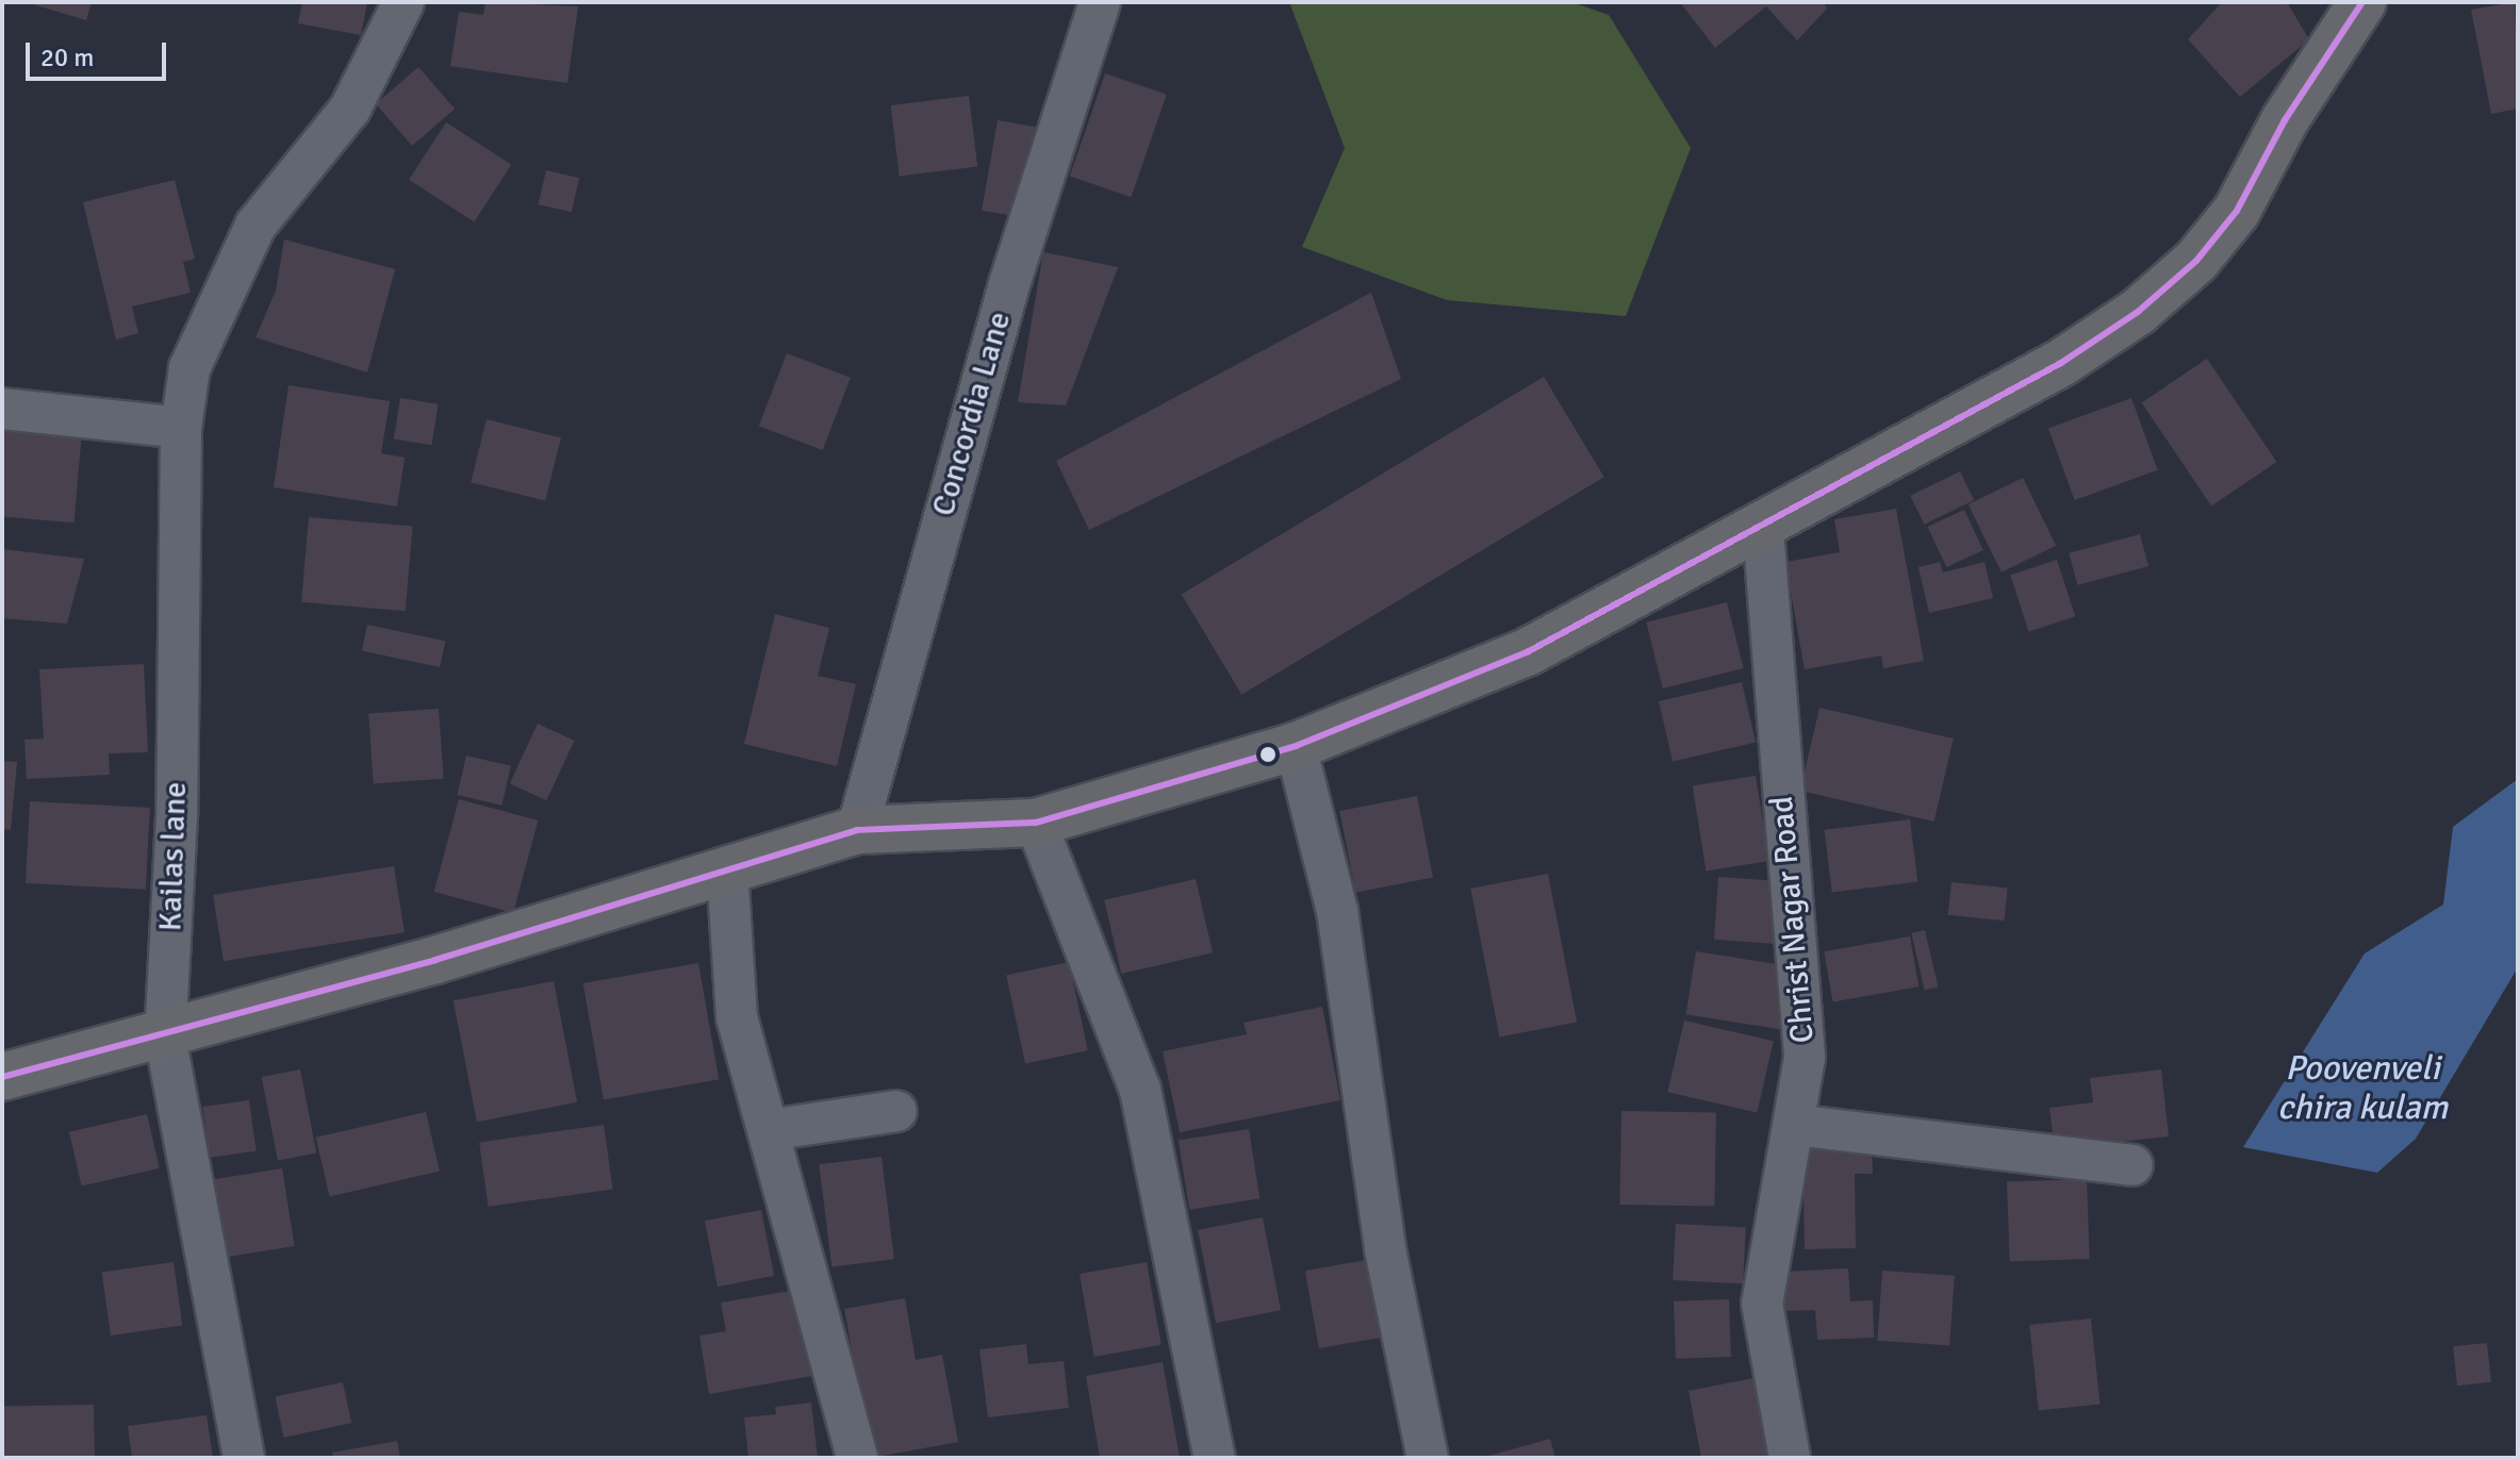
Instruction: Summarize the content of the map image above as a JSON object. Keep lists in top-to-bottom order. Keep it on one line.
{"streets":{"street":["Concordia Lane","Kailas lane","Christ Nagar Road"]},"water":["Poovenveli chira kulam"],"scale_bar":"20 m"}
